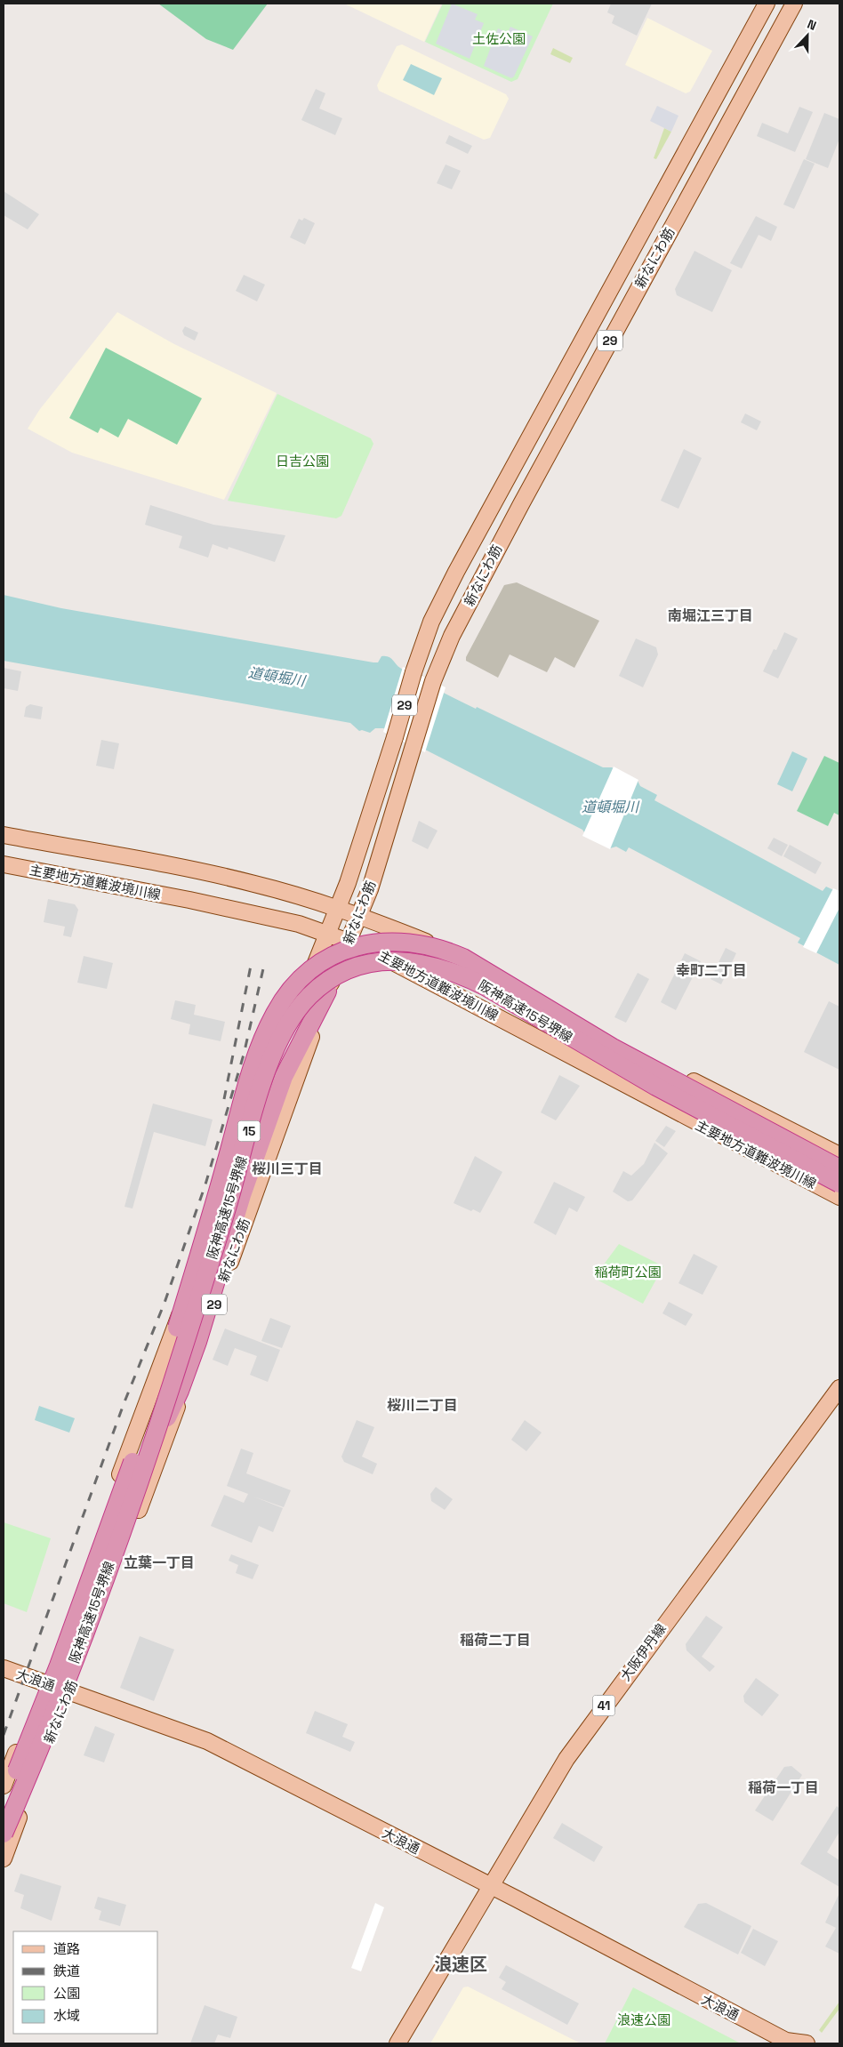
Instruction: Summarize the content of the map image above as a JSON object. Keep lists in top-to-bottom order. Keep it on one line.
{"streets":{"highway":["阪神高速15号堺線","15"],"main road":["新なにわ筋","29","主要地方道難波境川線","大阪伊丹線","大浪通","41"]},"crossings":[["新なにわ筋","主要地方道難波境川線"],["新なにわ筋","大浪通"],["大阪伊丹線","大浪通"]],"districts":["南堀江三丁目","幸町二丁目","桜川三丁目","桜川二丁目","立葉一丁目","稲荷二丁目","稲荷一丁目","浪速区"],"water":["道頓堀川"],"parks":["土佐公園","日吉公園","稲荷町公園","浪速公園"],"legend":["道路","鉄道","公園","水域"],"north":"top"}
